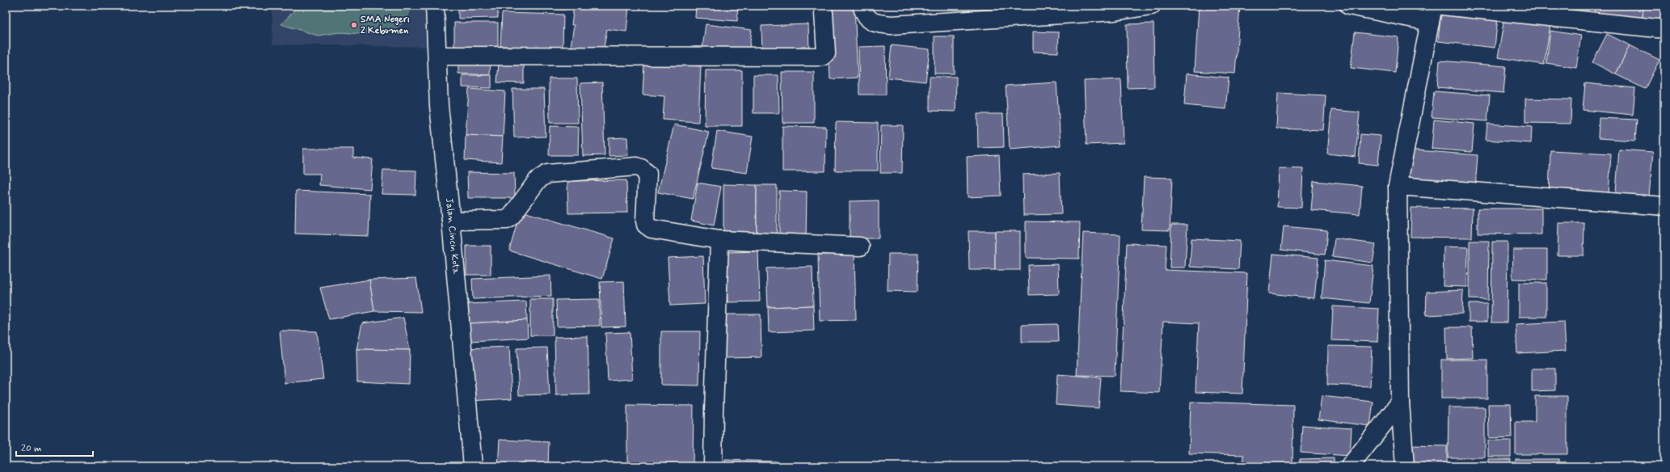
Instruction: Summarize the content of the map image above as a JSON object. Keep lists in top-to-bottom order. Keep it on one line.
{"streets":{"street":["Jalan Cincin Kota"]},"places":["SMA Negeri 2 Kebumen"],"scale_bar":"20 m"}
